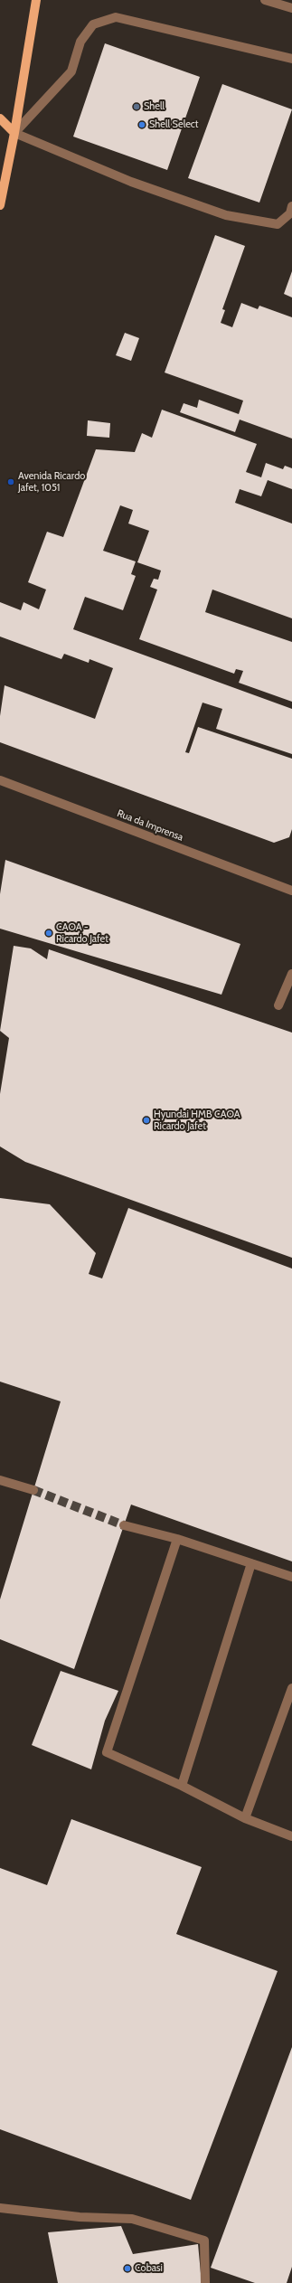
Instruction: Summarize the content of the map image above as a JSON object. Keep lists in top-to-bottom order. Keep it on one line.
{"streets":{"street":["Rua da Imprensa"]},"places":["Shell","Shell Select","Avenida Ricardo Jafet, 1051","CAOA - Ricardo Jafet","Hyundai HMB CAOA Ricardo Jafet","Cobasi"]}
